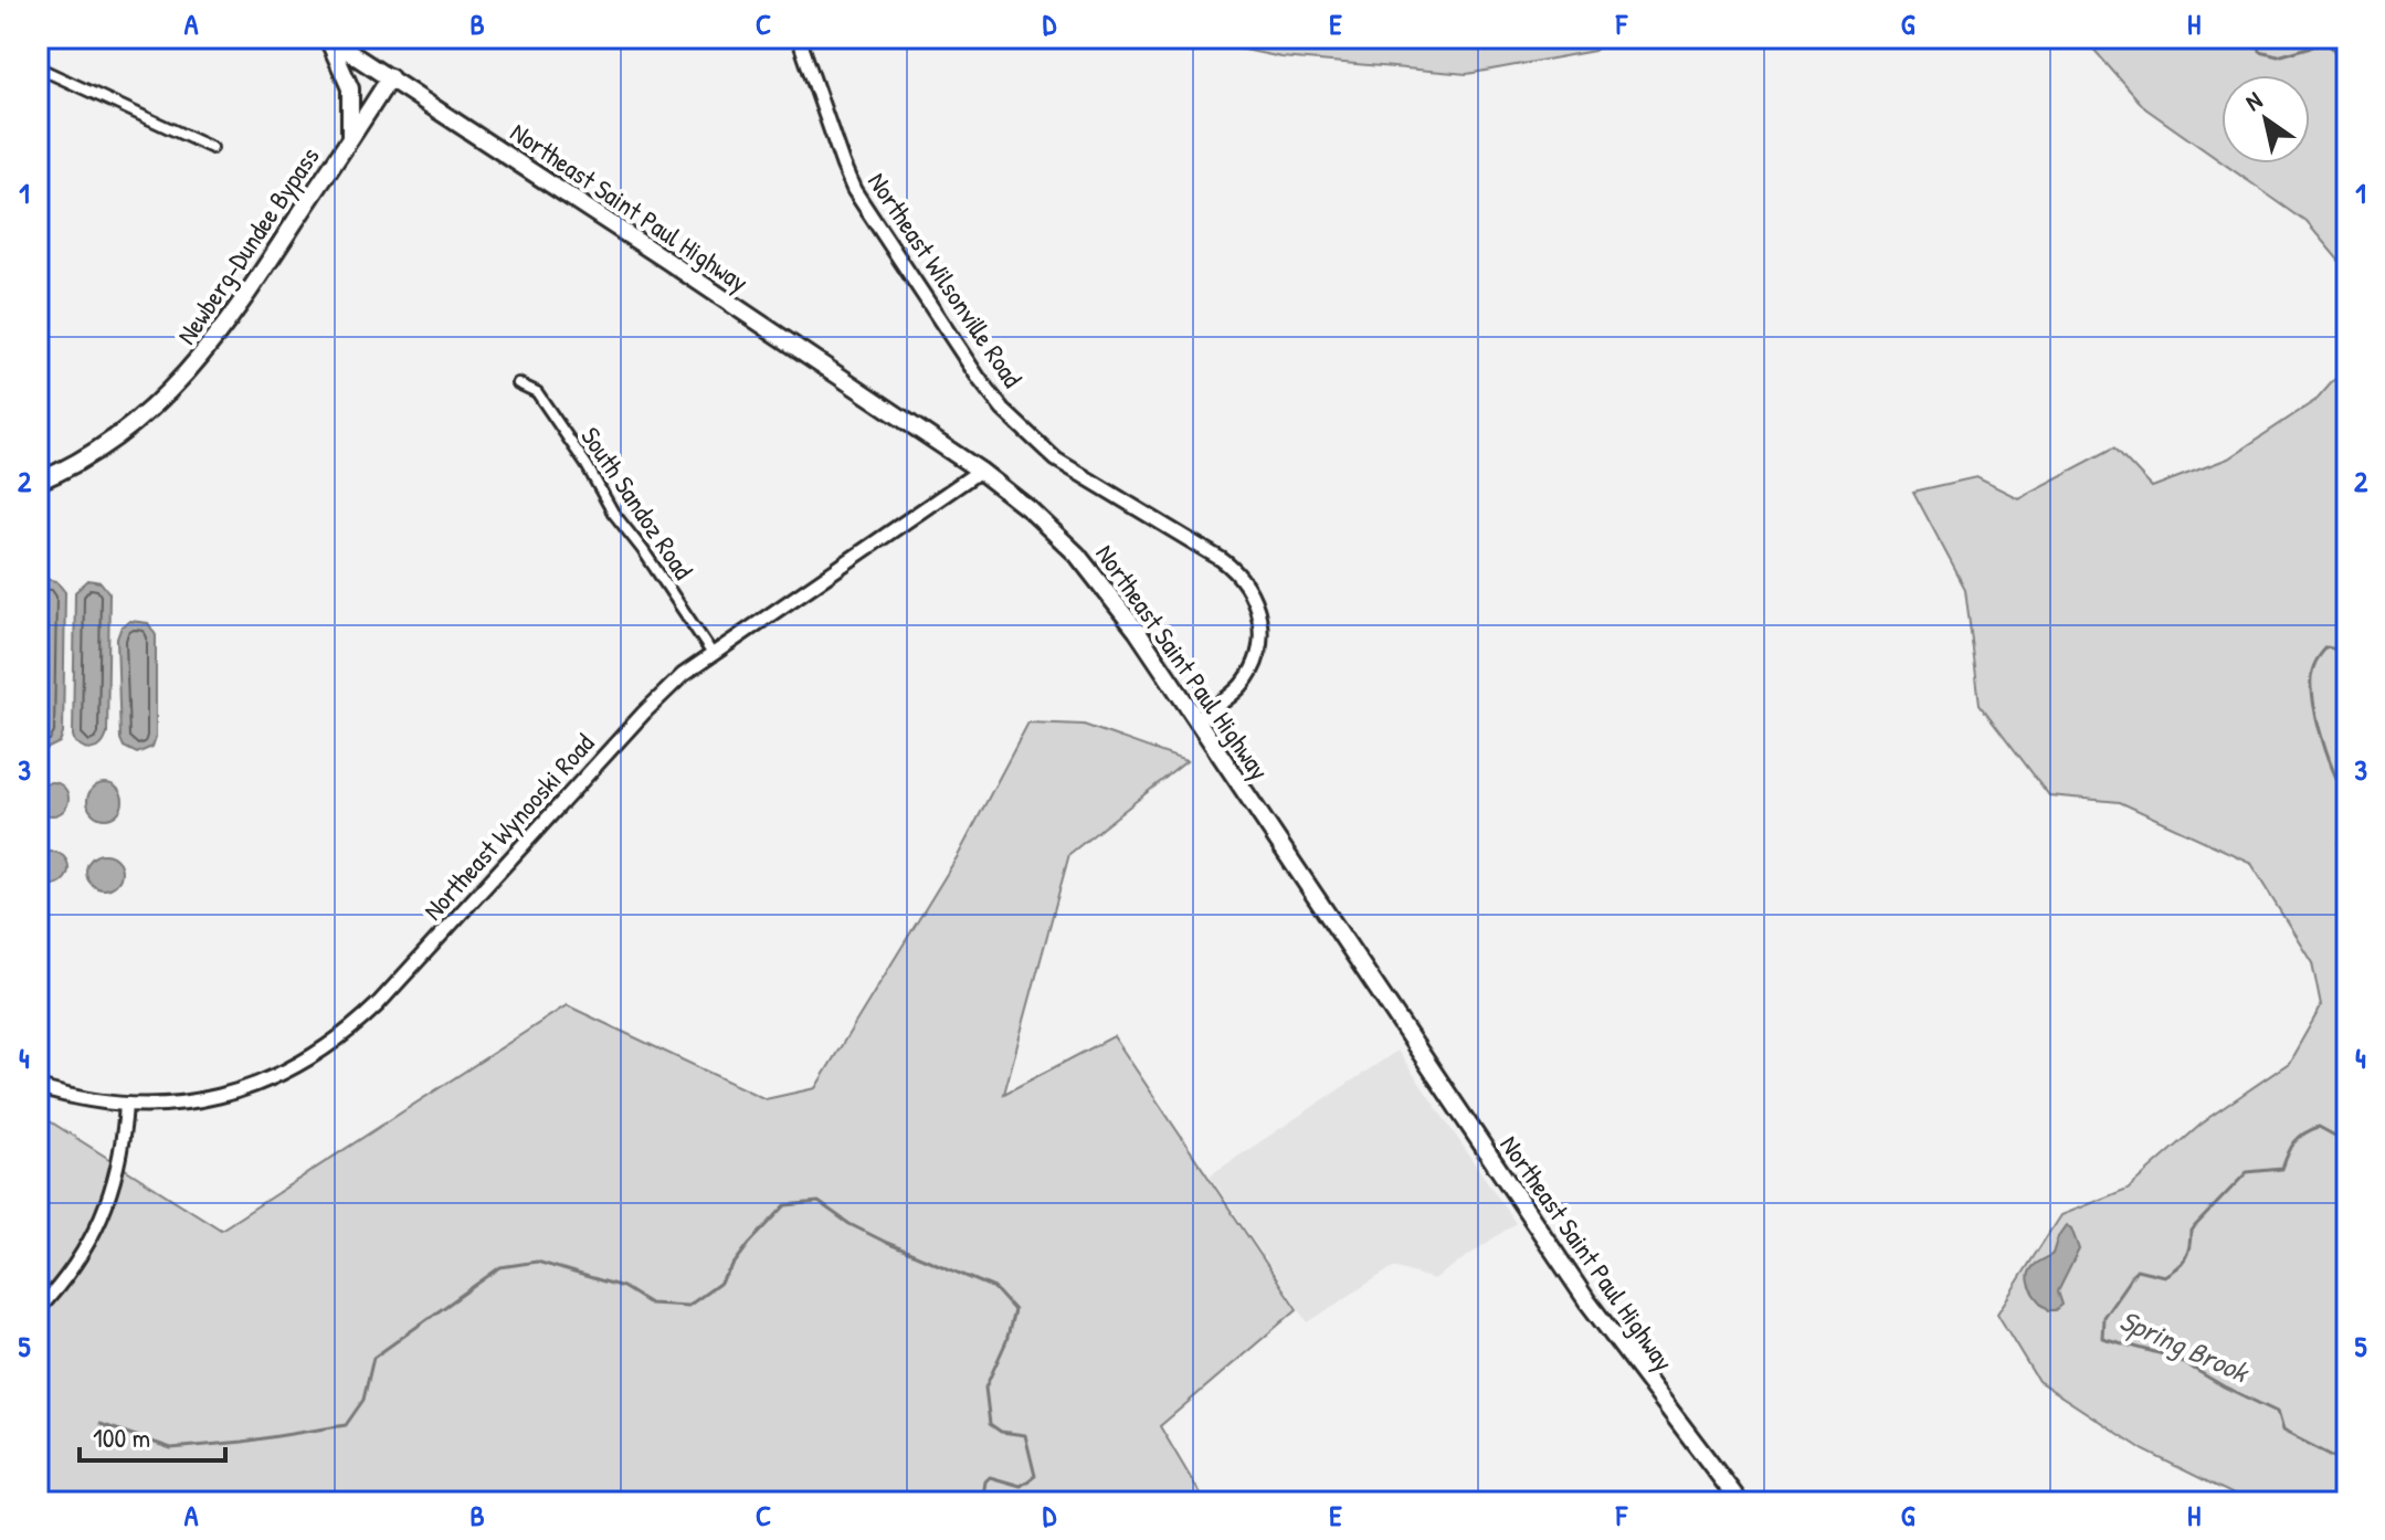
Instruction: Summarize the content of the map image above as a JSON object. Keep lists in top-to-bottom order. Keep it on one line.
{"streets":{"highway":["Northeast Saint Paul Highway","Newberg-Dundee Bypass"],"main road":["Northeast Wilsonville Road","Northeast Wynooski Road"],"street":["South Sandoz Road"]},"crossings":[["Northeast Saint Paul Highway","Newberg-Dundee Bypass"],["Northeast Saint Paul Highway","Northeast Wilsonville Road"],["Northeast Saint Paul Highway","Northeast Wynooski Road"],["South Sandoz Road","Northeast Wynooski Road"]],"water":["Spring Brook"],"scale_bar":"100 m","north":"top left","grid":{"columns":["A","B","C","D","E","F","G","H"],"rows":["1","2","3","4","5"]}}
